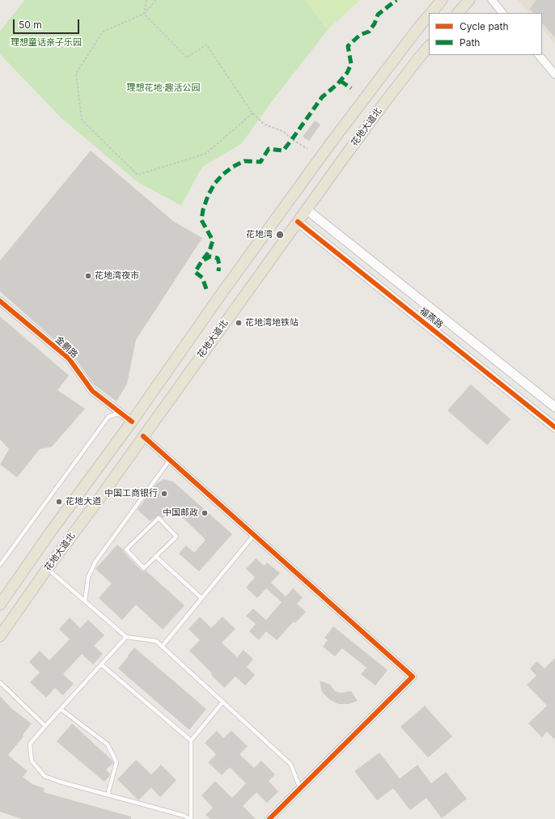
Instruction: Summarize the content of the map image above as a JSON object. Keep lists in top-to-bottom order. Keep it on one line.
{"streets":{"main road":["花地大道北"],"street":["福燕路","金鹏路"]},"crossings":[["花地大道北","福燕路"],["花地大道北","金鹏路"]],"parks":["理想童话亲子乐园","理想花地·趣活公园"],"places":["花地湾","花地湾夜市","花地湾地铁站","中国工商银行","花地大道","中国邮政"],"legend":["Cycle path","Path"],"scale_bar":"50 m"}
